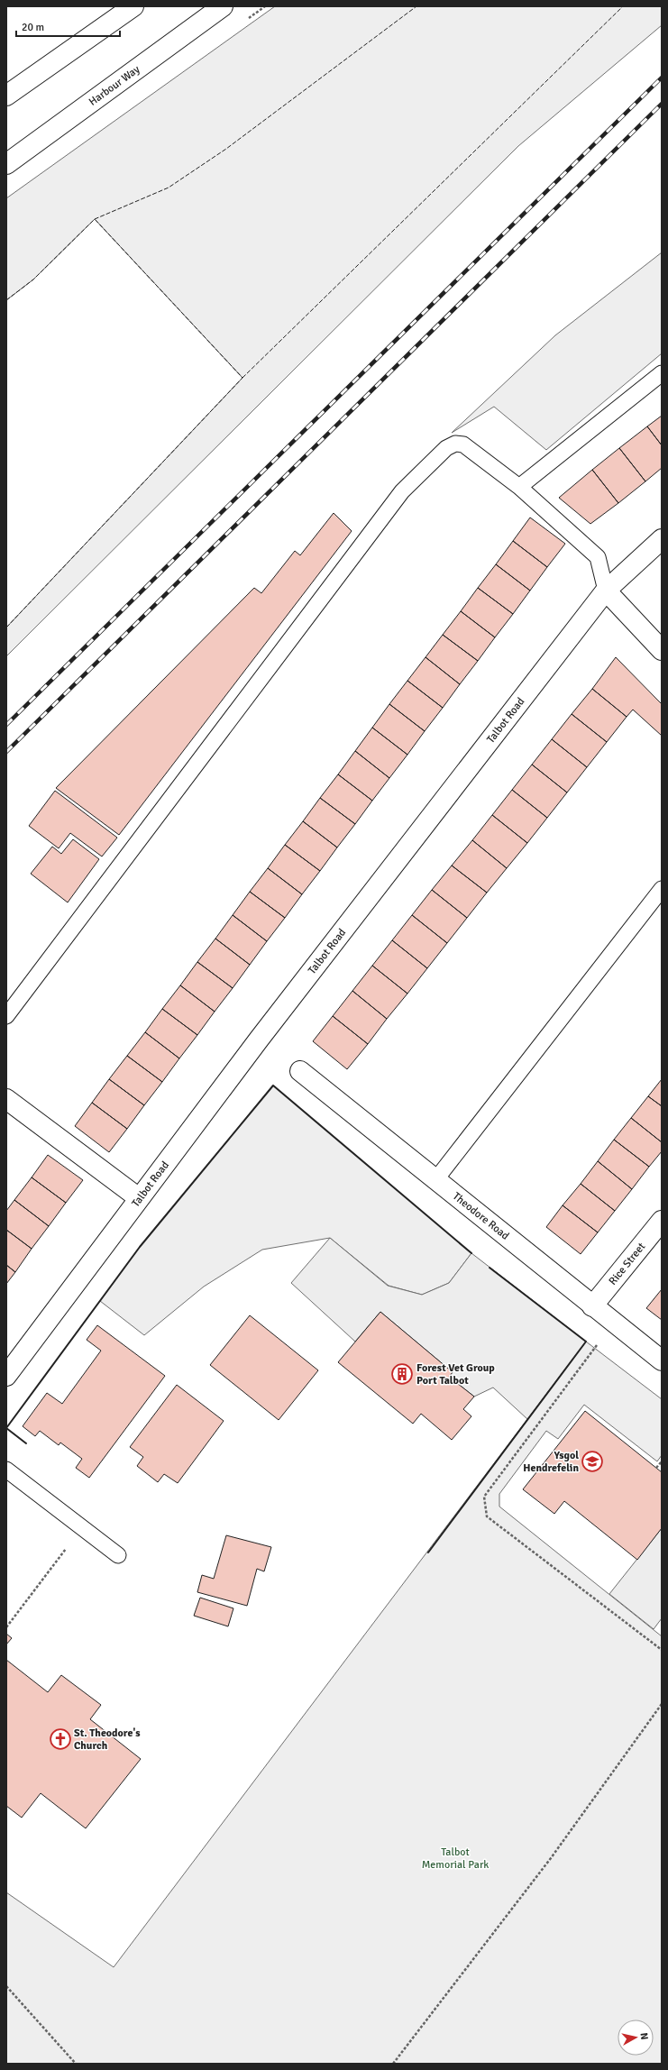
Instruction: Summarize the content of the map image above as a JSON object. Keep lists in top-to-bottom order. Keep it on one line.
{"streets":{"main road":["Harbour Way","Talbot Road","Theodore Road","Rice Street"]},"crossings":[["Theodore Road","Rice Street"]],"parks":["Talbot Memorial Park"],"places":{"building":["Forest Vet Group Port Talbot"],"school or university":["Ysgol Hendrefelin"],"church":["St. Theodore's Church"]},"scale_bar":"20 m","north":"right"}
